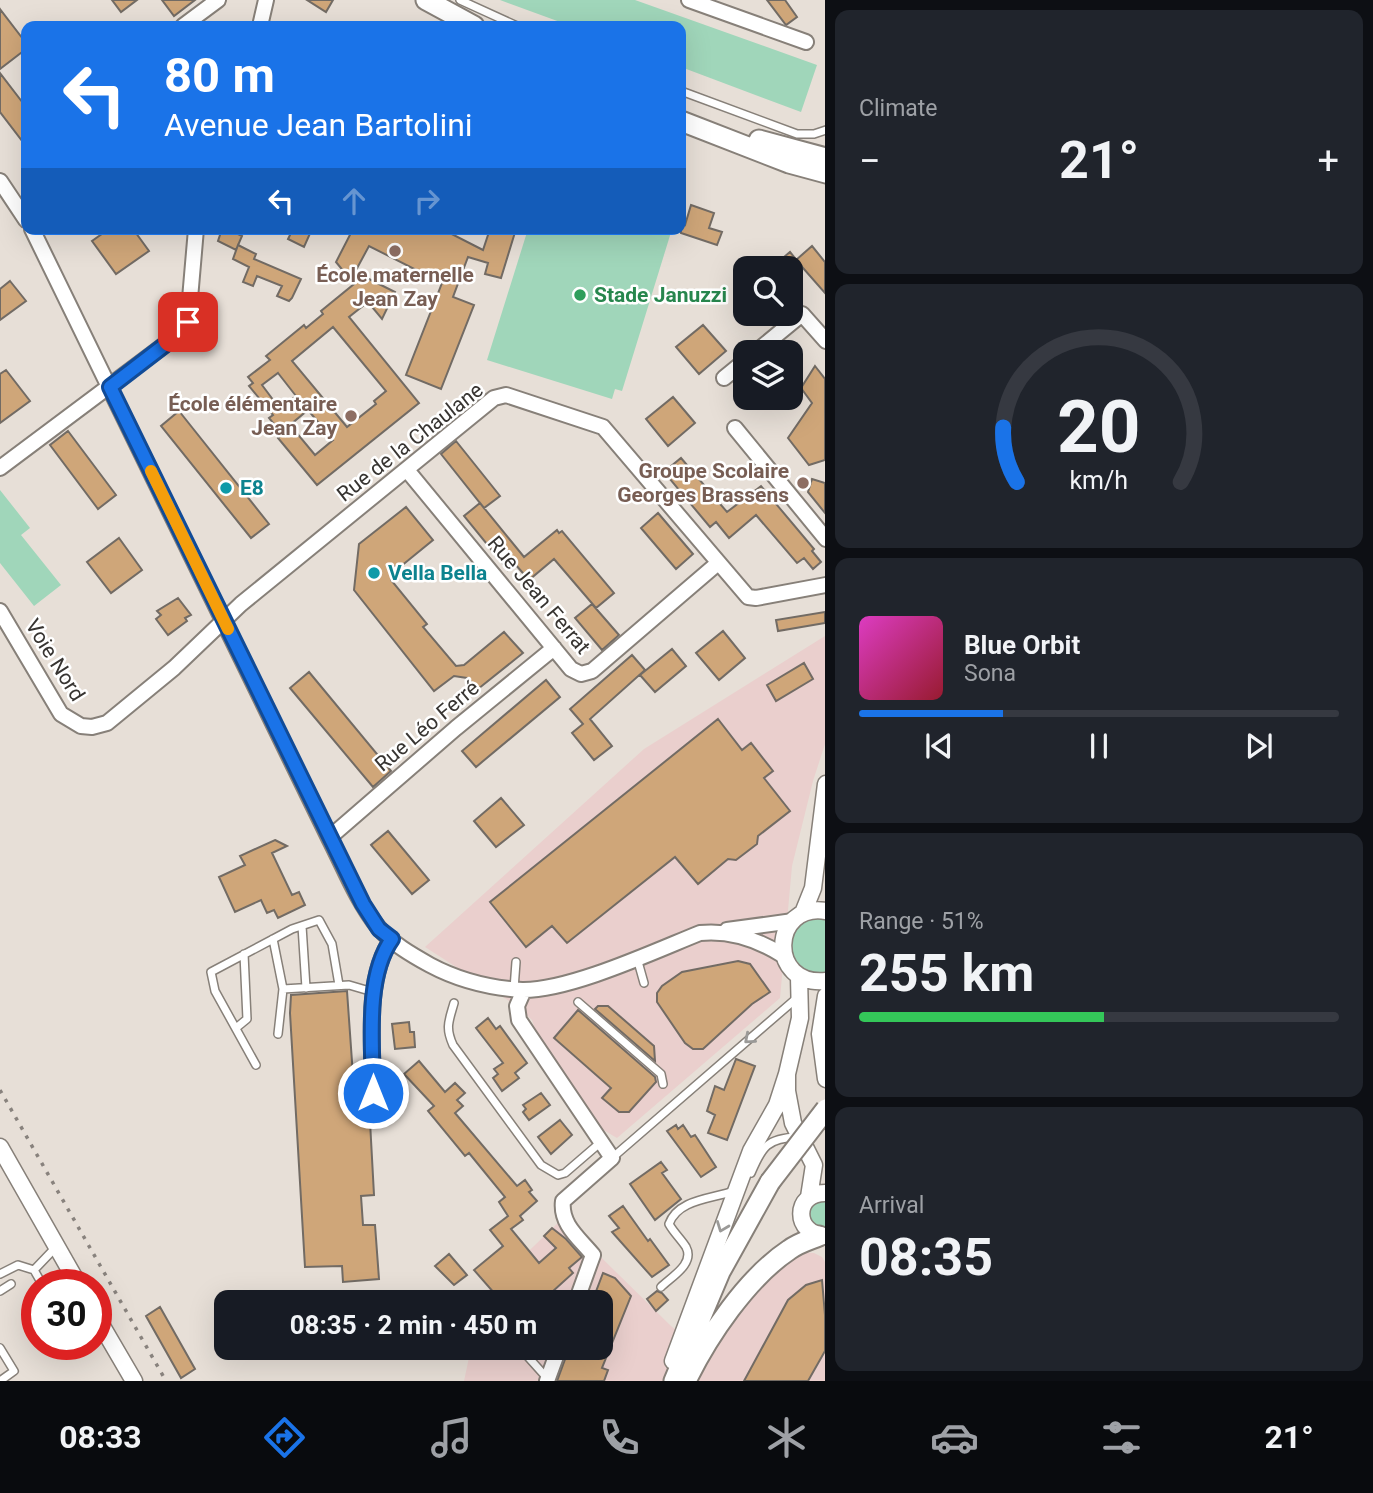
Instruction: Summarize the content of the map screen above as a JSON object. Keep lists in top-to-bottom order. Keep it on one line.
{"streets":{"street":["Rue de la Chaulane","Rue Jean Ferrat","Voie Nord","Rue Léo Ferré"]},"crossings":[["Rue de la Chaulane","Rue Jean Ferrat"],["Rue de la Chaulane","Voie Nord"],["Rue Jean Ferrat","Rue Léo Ferré"]],"places":["École maternelle Jean Zay","Stade Januzzi","École élémentaire Jean Zay","Groupe Scolaire Georges Brassens","E8","Vella Bella"],"page":{"tile":["Climate",["Range · 51%","255 km"],["Arrival","08:35"]],"turn":["80 m","Avenue Jean Bartolini"],"heat":["−","21°","+"],"song":["Blue Orbit","Sona"],"limit":"30","trip":"08:35 · 2 min · 450 m","tabs":["08:33","21°"],"gauge":["20","km/h"]}}
